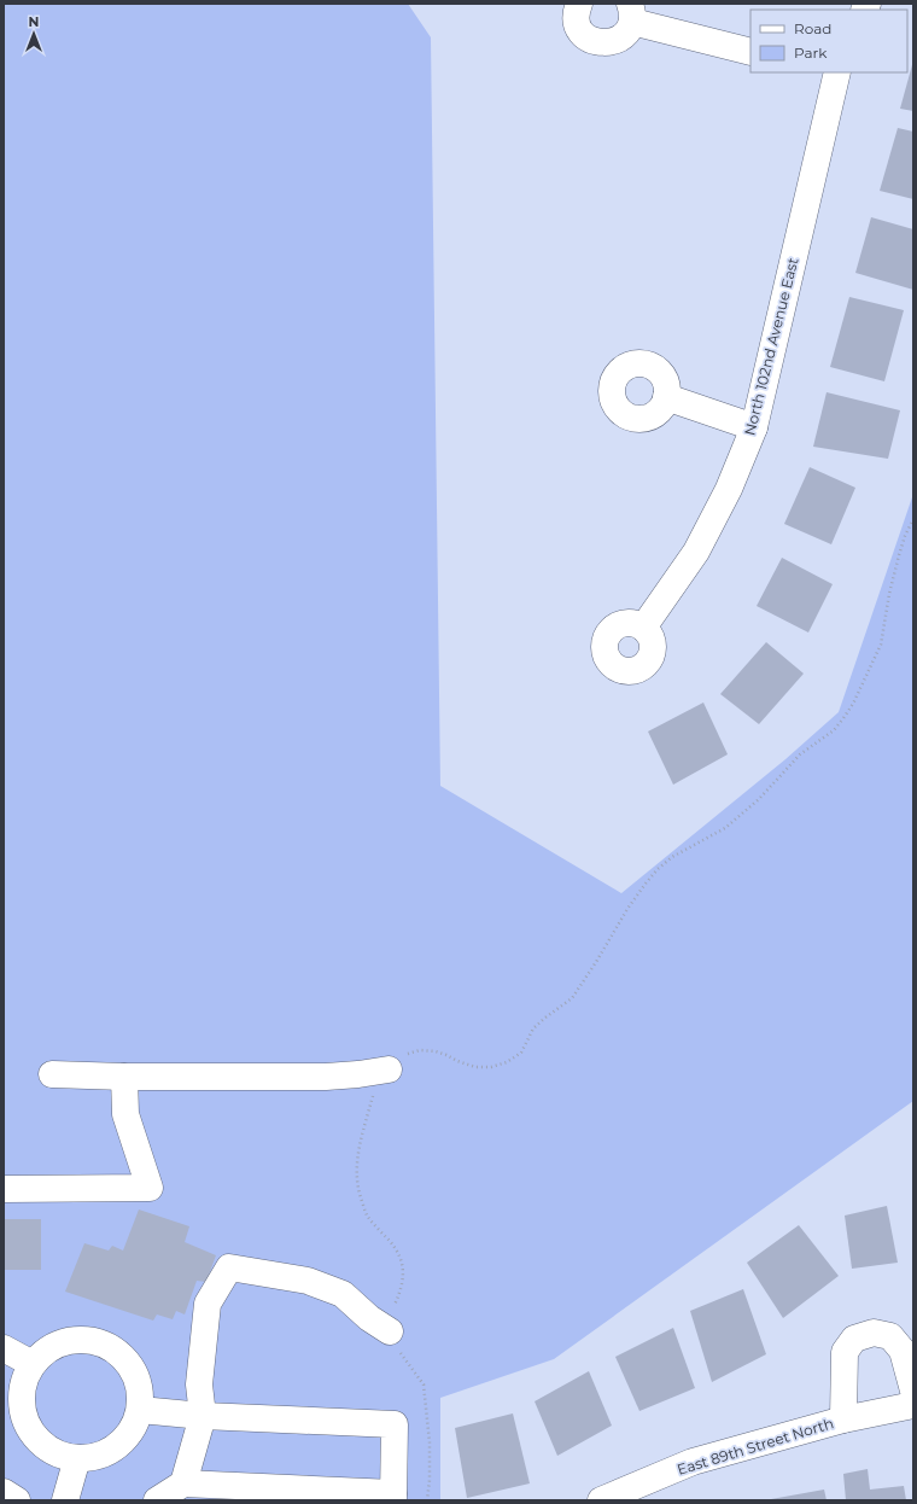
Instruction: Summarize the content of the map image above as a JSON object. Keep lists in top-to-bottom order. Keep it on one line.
{"streets":{"street":["North 102nd Avenue East","East 89th Street North"]},"legend":["Road","Park"],"north":"top"}
